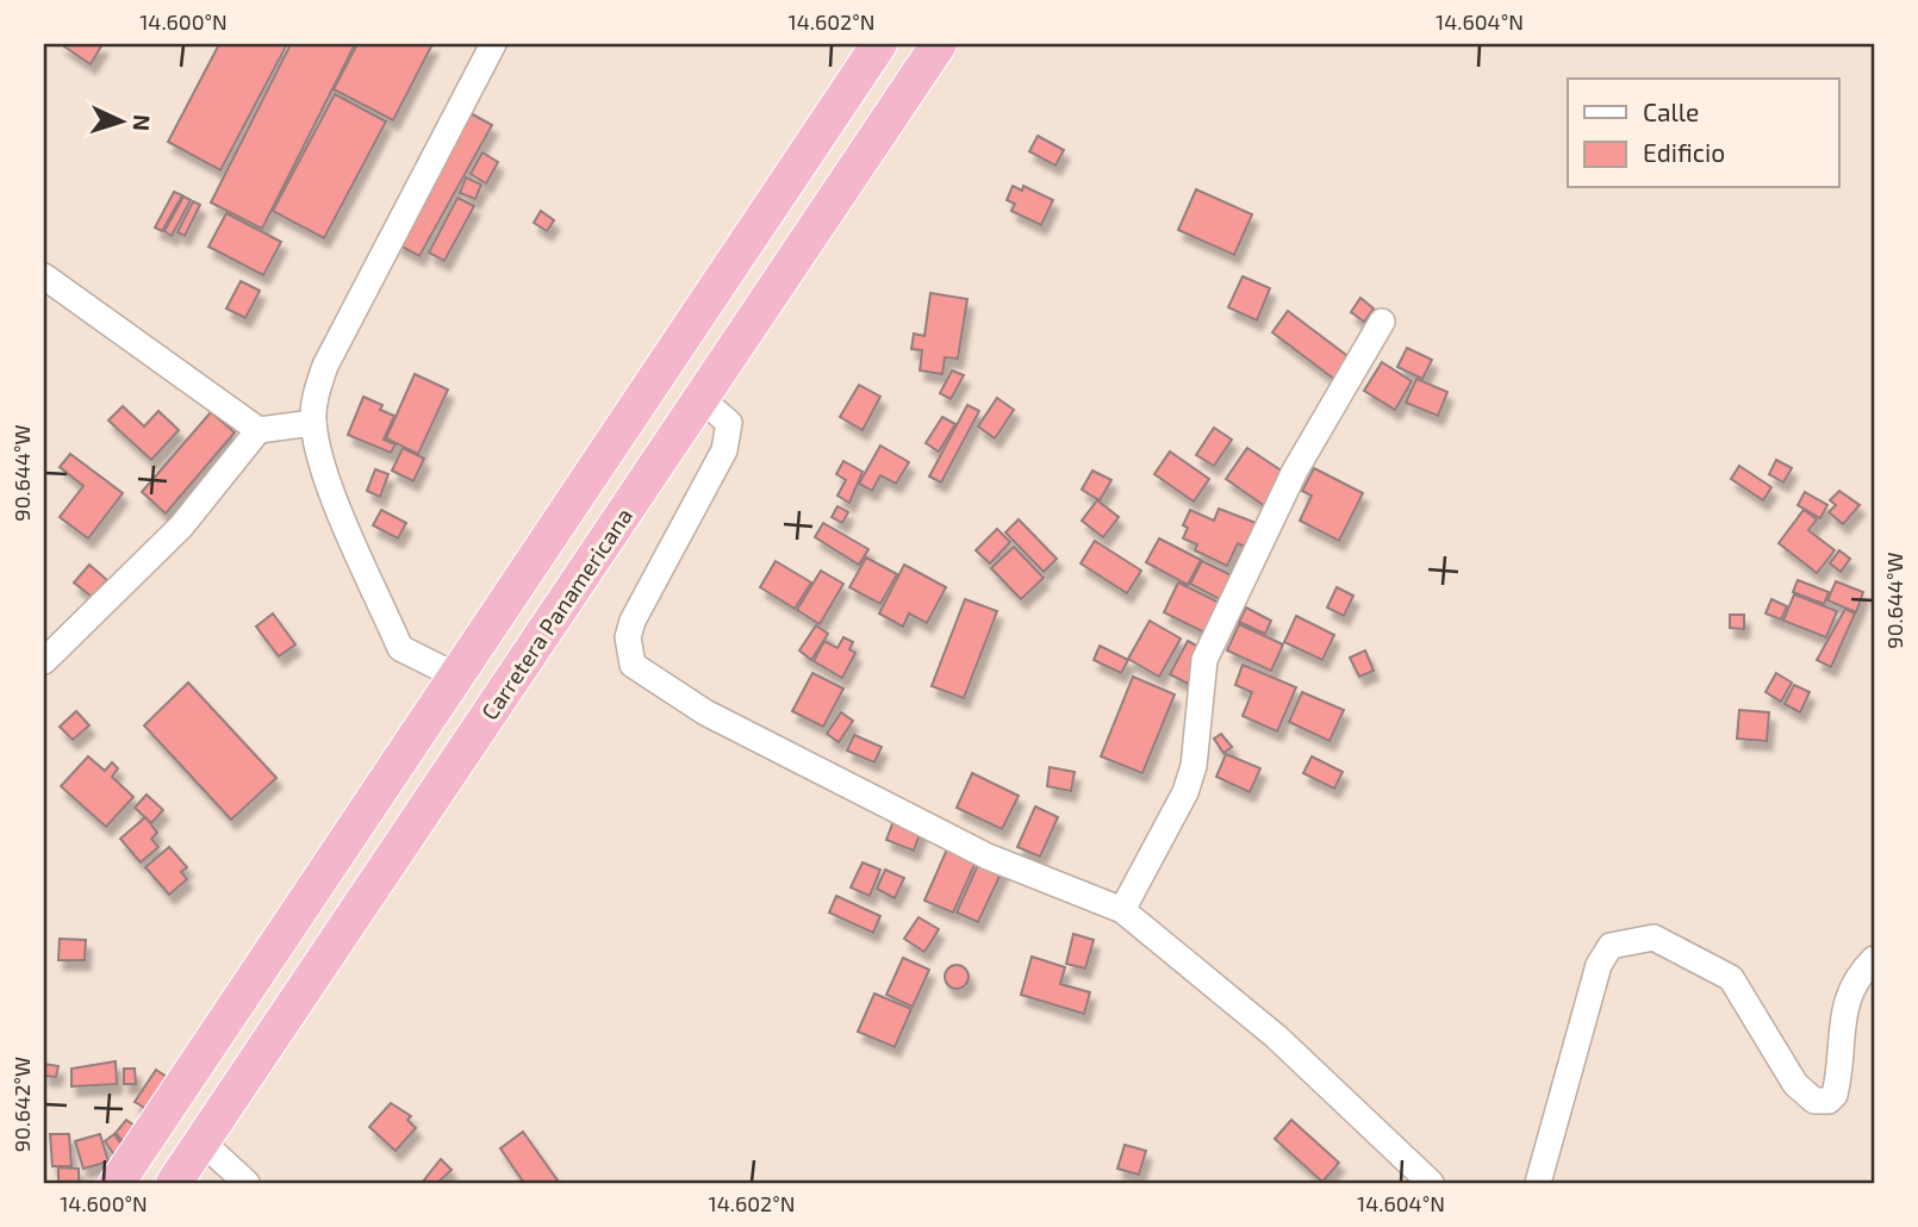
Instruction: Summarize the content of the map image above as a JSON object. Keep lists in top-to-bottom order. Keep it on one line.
{"streets":{"highway":["Carretera Panamericana"]},"legend":["Calle","Edificio"],"north":"right","coordinates":["14.600°N","14.602°N","14.604°N","90.644°W","90.642°W"]}
